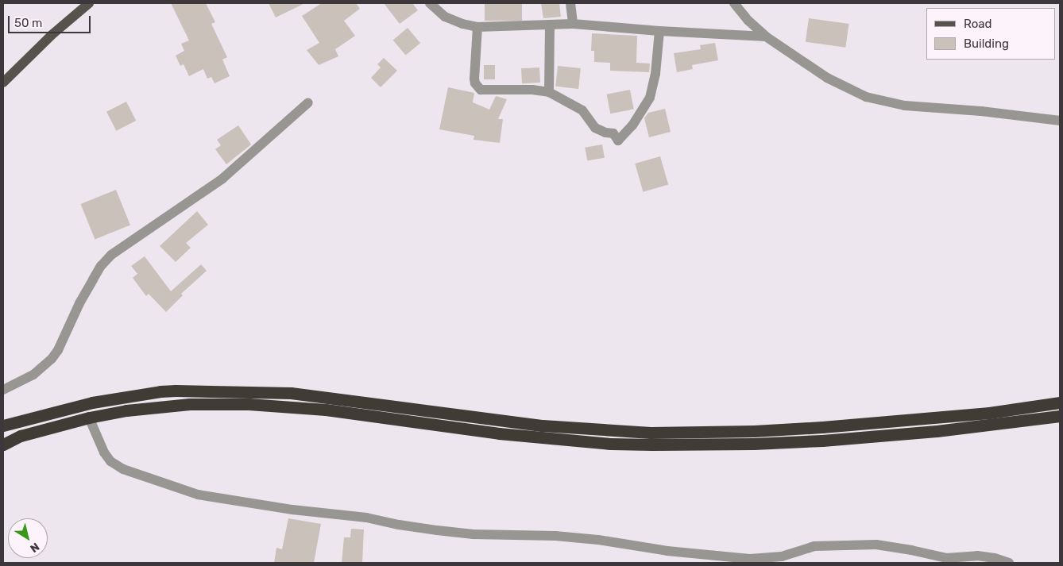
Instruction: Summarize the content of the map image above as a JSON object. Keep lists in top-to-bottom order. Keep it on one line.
{"legend":["Road","Building"],"scale_bar":"50 m","north":"bottom right"}
